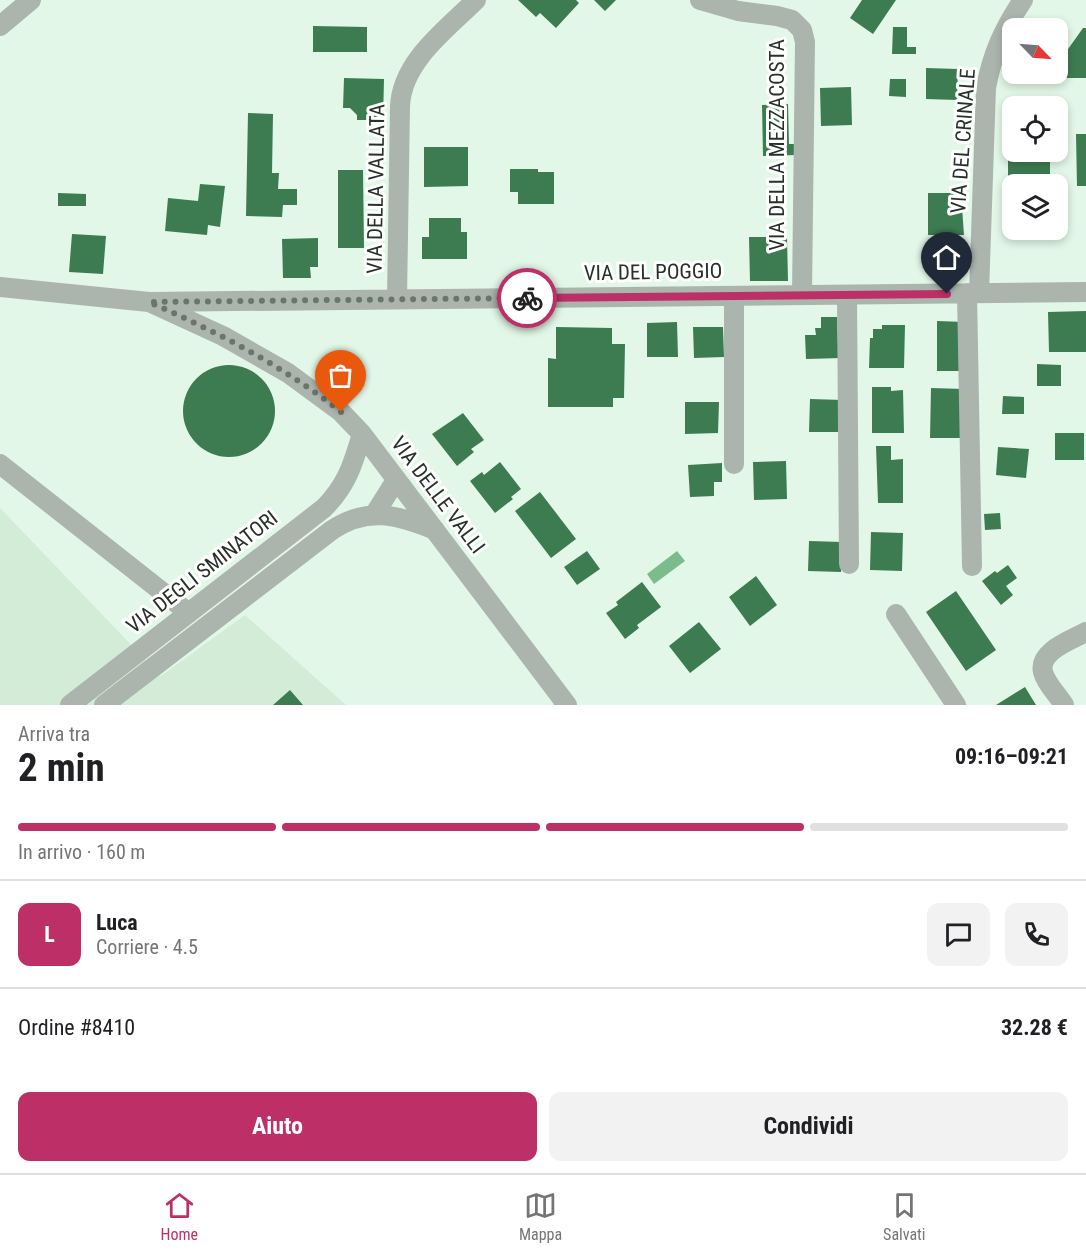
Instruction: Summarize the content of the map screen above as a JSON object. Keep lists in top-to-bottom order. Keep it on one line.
{"streets":{"street":["VIA DEL CRINALE","VIA DELLA MEZZACOSTA","VIA DELLA VALLATA","VIA DEL POGGIO","VIA DELLE VALLI","VIA DEGLI SMINATORI"]},"crossings":[["VIA DEL CRINALE","VIA DEL POGGIO"],["VIA DELLA MEZZACOSTA","VIA DEL POGGIO"],["VIA DELLA VALLATA","VIA DEL POGGIO"],["VIA DEL POGGIO","VIA DELLE VALLI"],["VIA DELLE VALLI","VIA DEGLI SMINATORI"]],"north":"bottom right","page":{"heading":["2 min","Arriva tra","09:16–09:21"],"panel":["Luca","Corriere · 4.5","Ordine #8410","32.28 €"],"bar":"In arrivo · 160 m","round":"L","buttons":["Aiuto","Condividi"],"tabs":["Home","Mappa","Salvati"]}}
